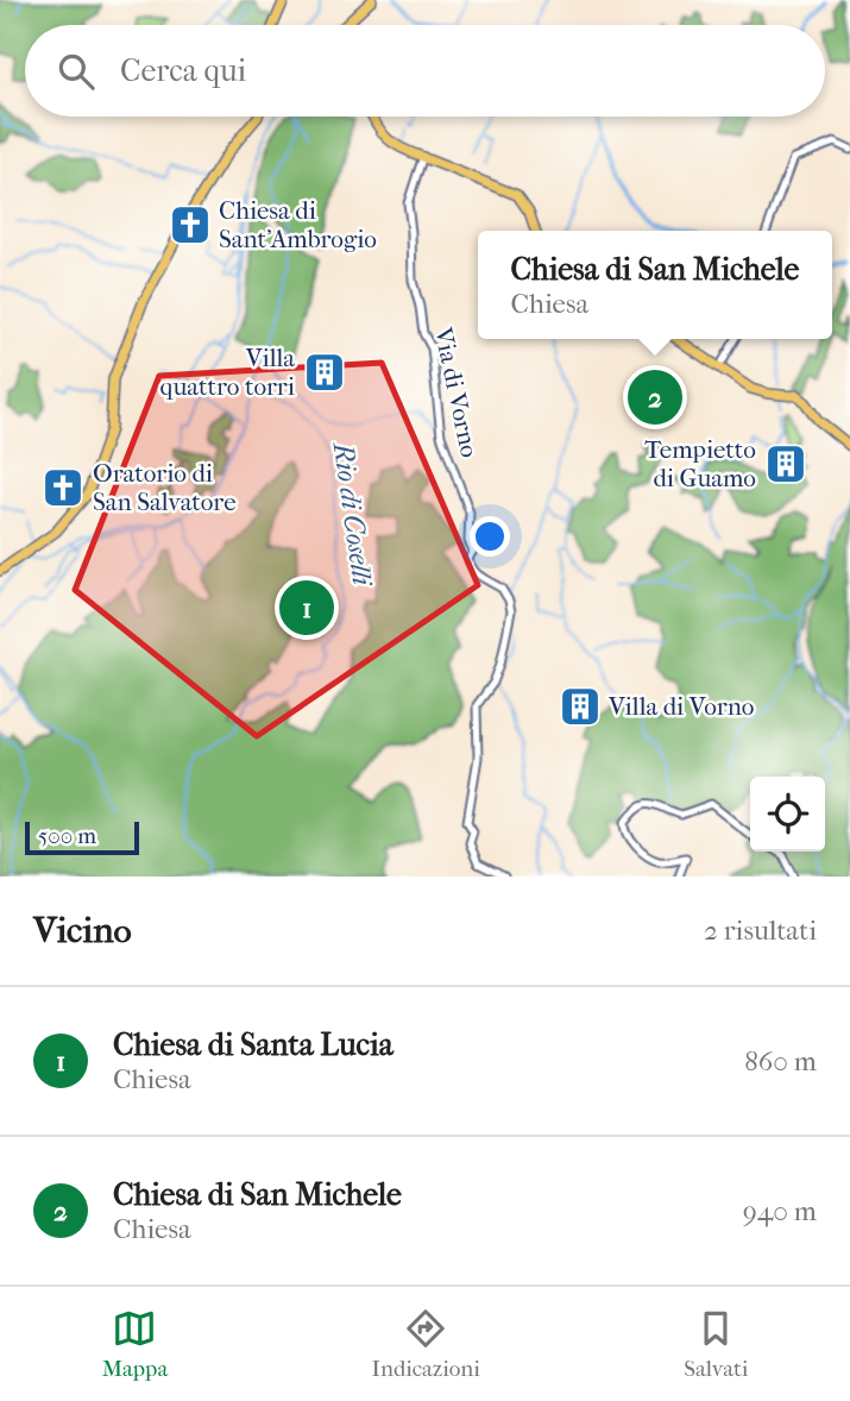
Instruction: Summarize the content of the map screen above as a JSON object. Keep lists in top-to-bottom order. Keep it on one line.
{"streets":{"street":["Via di Vorno"]},"water":["Rio di Coselli"],"places":{"church":["Chiesa di Sant'Ambrogio","Oratorio di San Salvatore"],"building":["Villa quattro torri","Tempietto di Guamo","Villa di Vorno"]},"scale_bar":"500 m","page":{"search":"Cerca qui","popup":["Chiesa di San Michele","Chiesa"],"pins":["2","1"],"scale":"500 m","heading":["Vicino","2 risultati"],"list":[{"mark":"1","name":"Chiesa di Santa Lucia","note":"Chiesa","value":"860 m"},{"mark":"2","name":"Chiesa di San Michele","note":"Chiesa","value":"940 m"}],"nav":["Mappa","Indicazioni","Salvati"]}}
